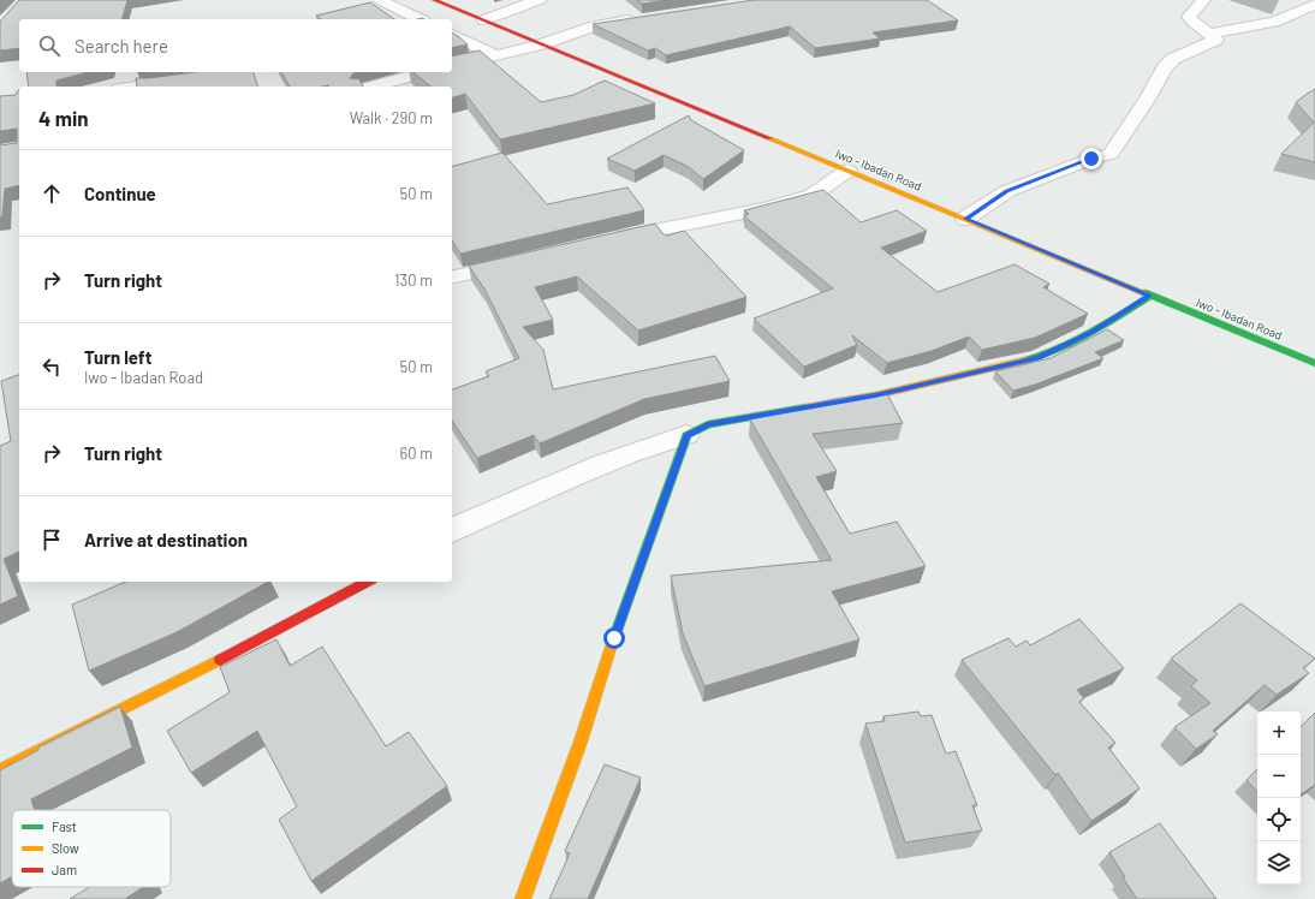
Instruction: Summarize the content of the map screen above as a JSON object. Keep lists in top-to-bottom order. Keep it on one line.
{"streets":{"main road":["Iwo - Ibadan Road"]},"legend":["Fast","Slow","Jam"],"page":{"search":"Search here","heading":["4 min","Walk · 290 m"],"list":[["Continue","50 m"],["Turn right","130 m"],["Turn left","Iwo - Ibadan Road","50 m"],["Turn right","60 m"],"Arrive at destination"],"map_buttons":["+","−"]}}
